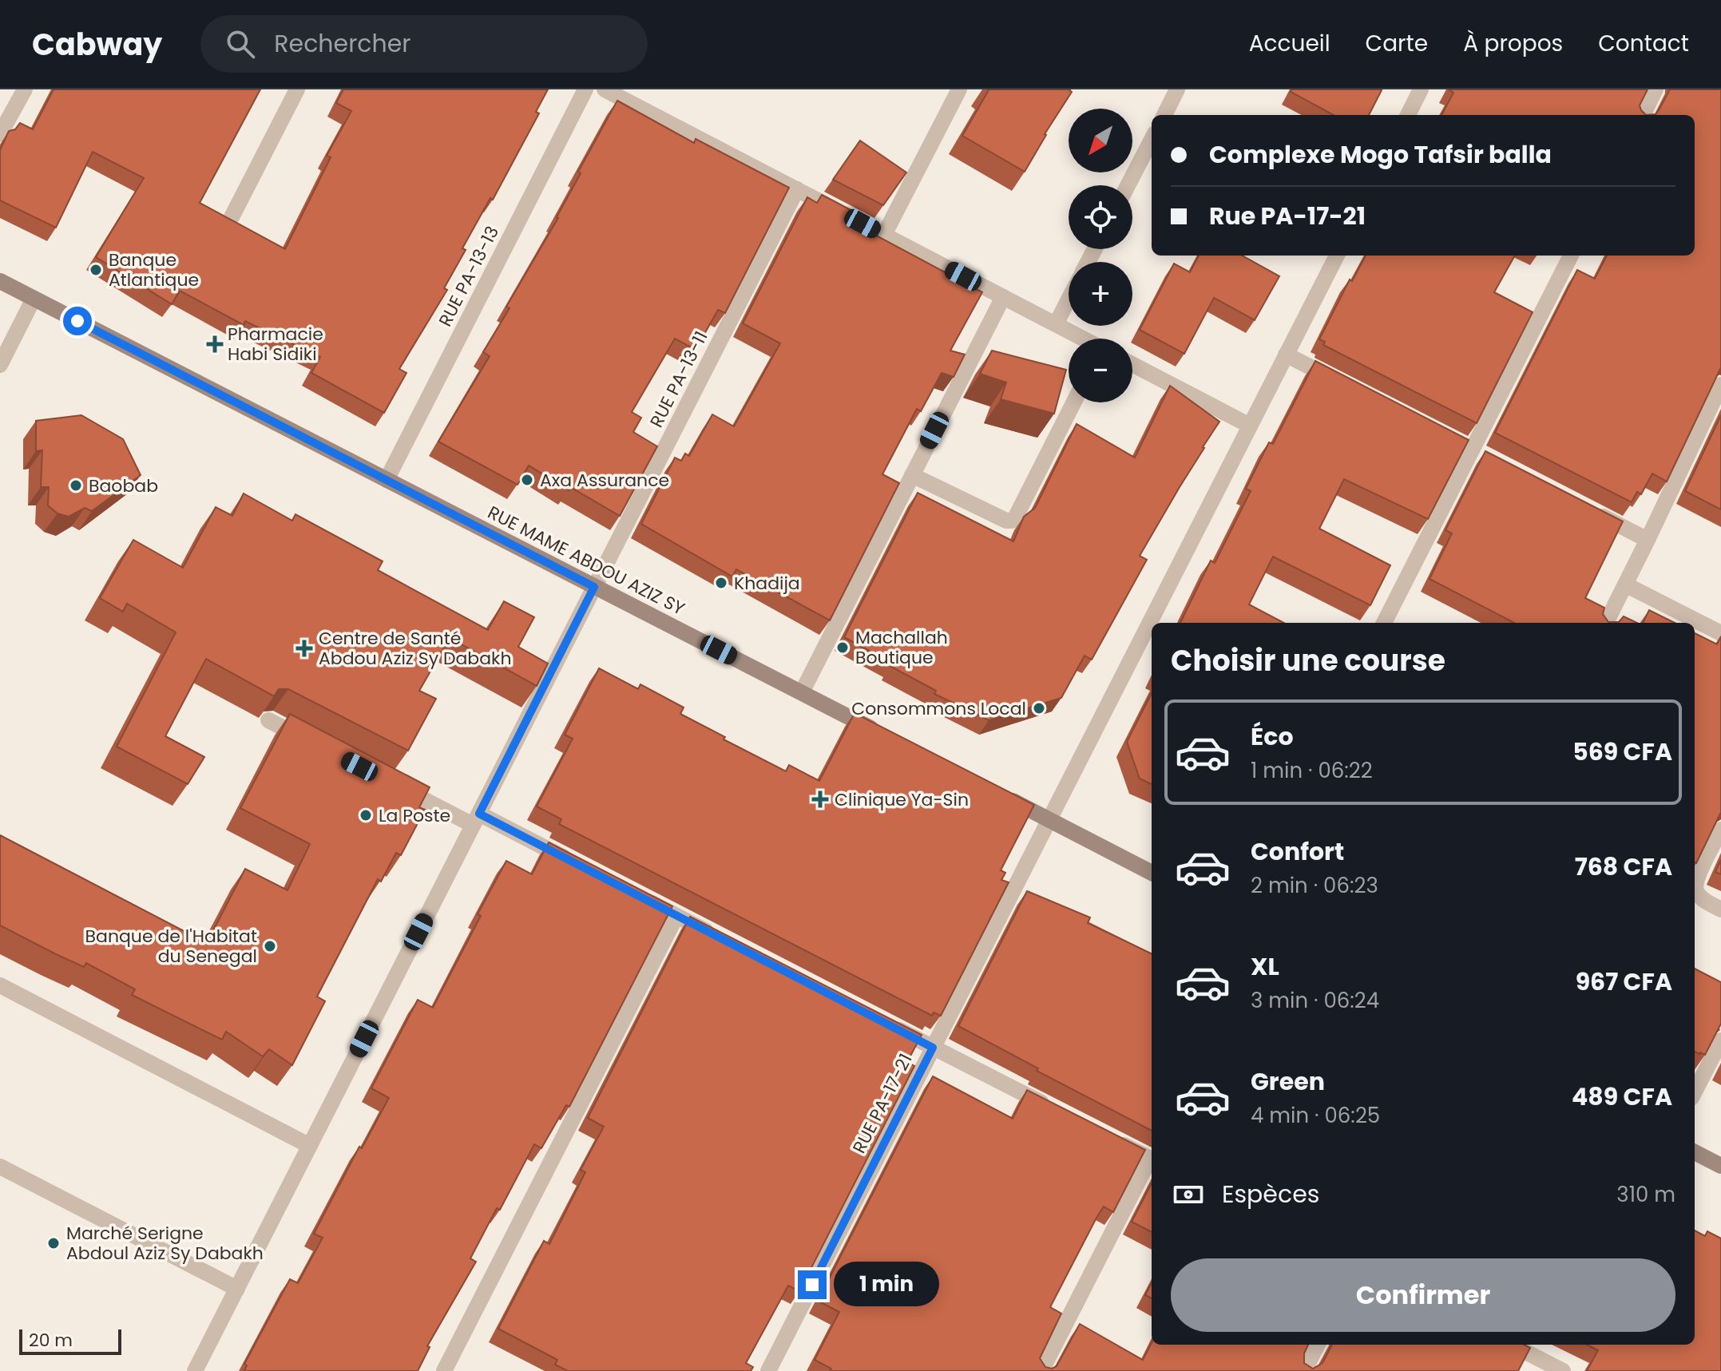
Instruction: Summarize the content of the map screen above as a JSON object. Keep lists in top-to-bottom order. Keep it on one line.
{"streets":{"street":["RUE PA-13-13","RUE PA-13-11","RUE MAME ABDOU AZIZ SY","RUE PA-17-21"]},"crossings":[["RUE PA-13-13","RUE MAME ABDOU AZIZ SY"],["RUE PA-13-11","RUE MAME ABDOU AZIZ SY"]],"places":{"other":["Banque Atlantique","Axa Assurance","Baobab","Khadija","Machallah Boutique","Consommons Local","La Poste","Banque de l'Habitat du Senegal","Marché Serigne Abdoul Aziz Sy Dabakh"],"health":["Pharmacie Habi Sidiki","Centre de Santé Abdou Aziz Sy Dabakh","Clinique Ya-Sin"]},"scale_bar":"20 m","north":"bottom left","page":{"header":"Cabway","search":"Rechercher","nav":["Accueil","Carte","À propos","Contact"],"map_buttons":["+","−"],"banner":["Complexe Mogo Tafsir balla","Rue PA-17-21"],"heading":"Choisir une course","list":[{"name":"Éco","note":"1 min · 06:22","value":"569 CFA"},{"name":"Confort","note":"2 min · 06:23","value":"768 CFA"},{"name":"XL","note":"3 min · 06:24","value":"967 CFA"},{"name":"Green","note":"4 min · 06:25","value":"489 CFA"}],"pay":["Espèces","310 m"],"buttons":"Confirmer","bubble":"1 min","scale":"20 m"}}
